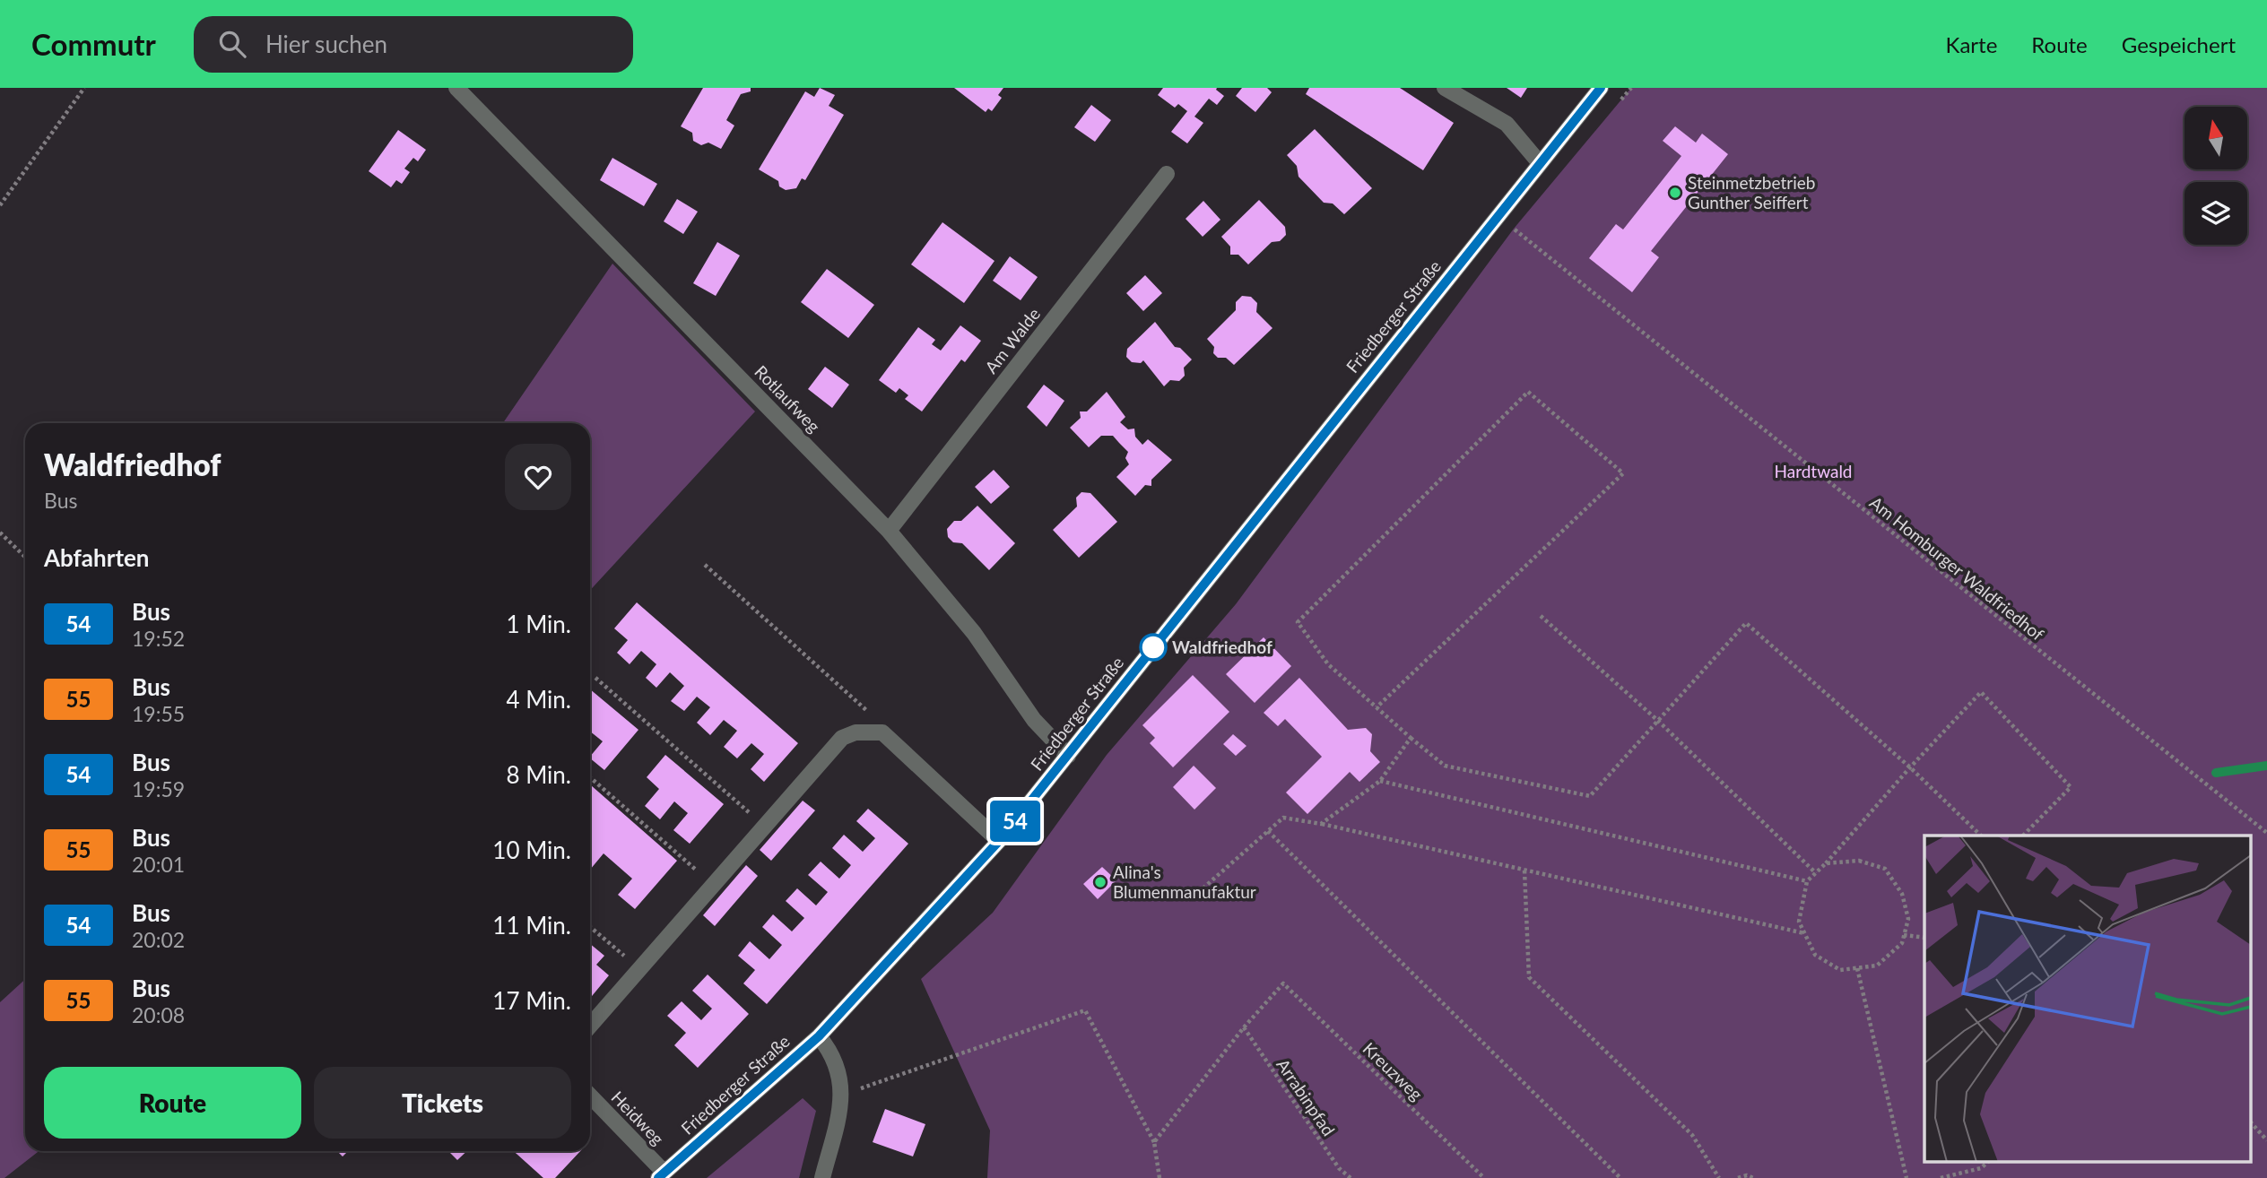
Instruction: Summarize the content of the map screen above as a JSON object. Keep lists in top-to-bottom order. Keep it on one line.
{"streets":{"street":["Friedberger Straße","Am Walde","Rotlaufweg","Heidweg"],"path":["Am Homburger Waldfriedhof","Kreuzweg","Arrabinpfad"]},"crossings":[["Friedberger Straße","Rotlaufweg"],["Friedberger Straße","Heidweg"],["Am Walde","Rotlaufweg"],["Kreuzweg","Arrabinpfad"]],"parks":["Hardtwald"],"places":["Steinmetzbetrieb Gunther Seiffert","Waldfriedhof","Alina's Blumenmanufaktur"],"lines":["bus line 54"],"north":"top","page":{"header":"Commutr","search":"Hier suchen","nav":["Karte","Route","Gespeichert"],"on_map":"54","heading":[["Waldfriedhof","Bus"],"Abfahrten"],"list":[{"mark":"54","name":"Bus","note":"19:52","value":"1 Min."},{"mark":"55","name":"Bus","note":"19:55","value":"4 Min."},{"mark":"54","name":"Bus","note":"19:59","value":"8 Min."},{"mark":"55","name":"Bus","note":"20:01","value":"10 Min."},{"mark":"54","name":"Bus","note":"20:02","value":"11 Min."},{"mark":"55","name":"Bus","note":"20:08","value":"17 Min."}],"buttons":["Route","Tickets"]}}
